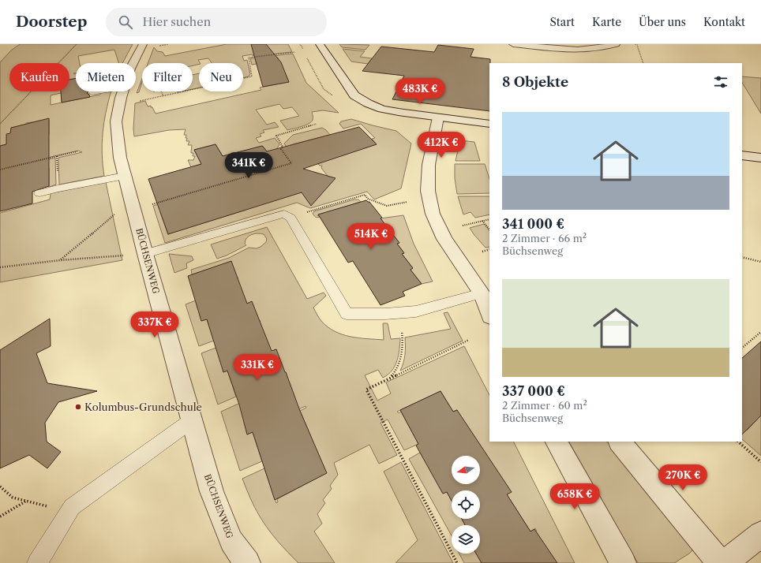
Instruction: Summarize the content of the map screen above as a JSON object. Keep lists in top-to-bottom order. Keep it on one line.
{"streets":{"street":["BÜCHSENWEG"]},"places":["Kolumbus-Grundschule"],"north":"left","page":{"header":"Doorstep","search":"Hier suchen","nav":["Start","Karte","Über uns","Kontakt"],"chip":["Kaufen","Mieten","Filter","Neu"],"heading":"8 Objekte","price":["483K €","412K €","341K €","514K €","337K €","331K €","270K €","658K €"],"list":[{"name":"341 000 €","note":"2 Zimmer · 66 m² · Büchsenweg"},{"name":"337 000 €","note":"2 Zimmer · 60 m² · Büchsenweg"}]}}
